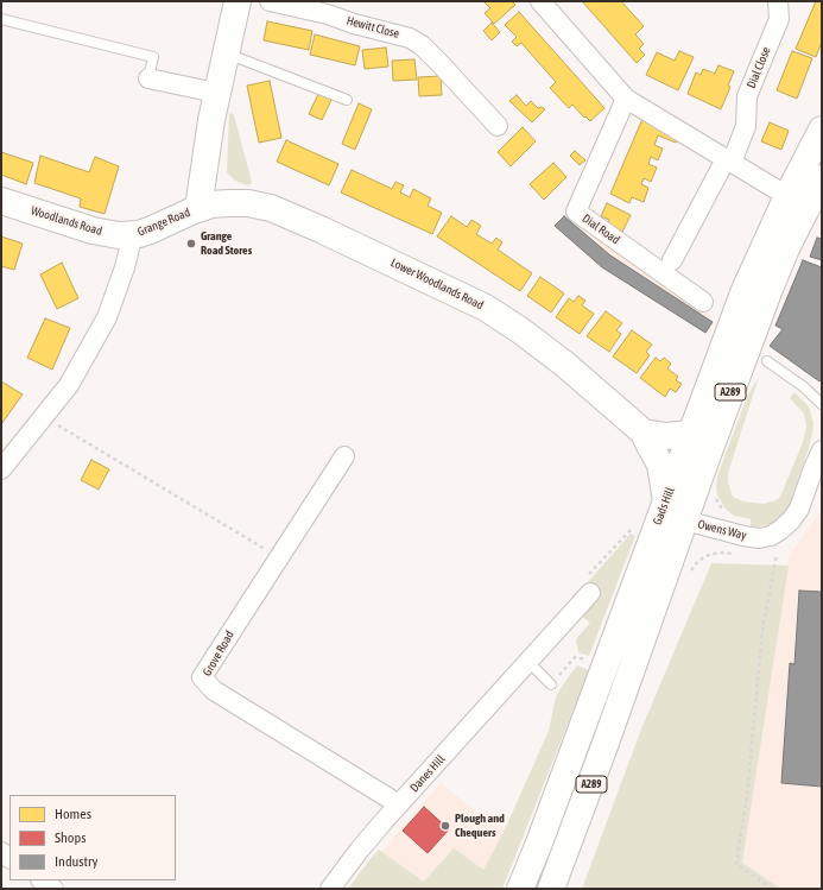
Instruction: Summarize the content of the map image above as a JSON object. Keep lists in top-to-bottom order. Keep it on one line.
{"streets":{"main road":["Woodlands Road","Grange Road","Lower Woodlands Road","A289","Gads Hill"],"street":["Hewitt Close","Dial Close","Dial Road","Owens Way","Grove Road","Danes Hill"]},"crossings":[["Woodlands Road","Grange Road"],["Grange Road","Lower Woodlands Road"],["Lower Woodlands Road","Gads Hill"],["Gads Hill","Owens Way"],["Grove Road","Danes Hill"]],"places":["Grange Road Stores","Plough and Chequers"],"legend":["Homes","Shops","Industry"]}
